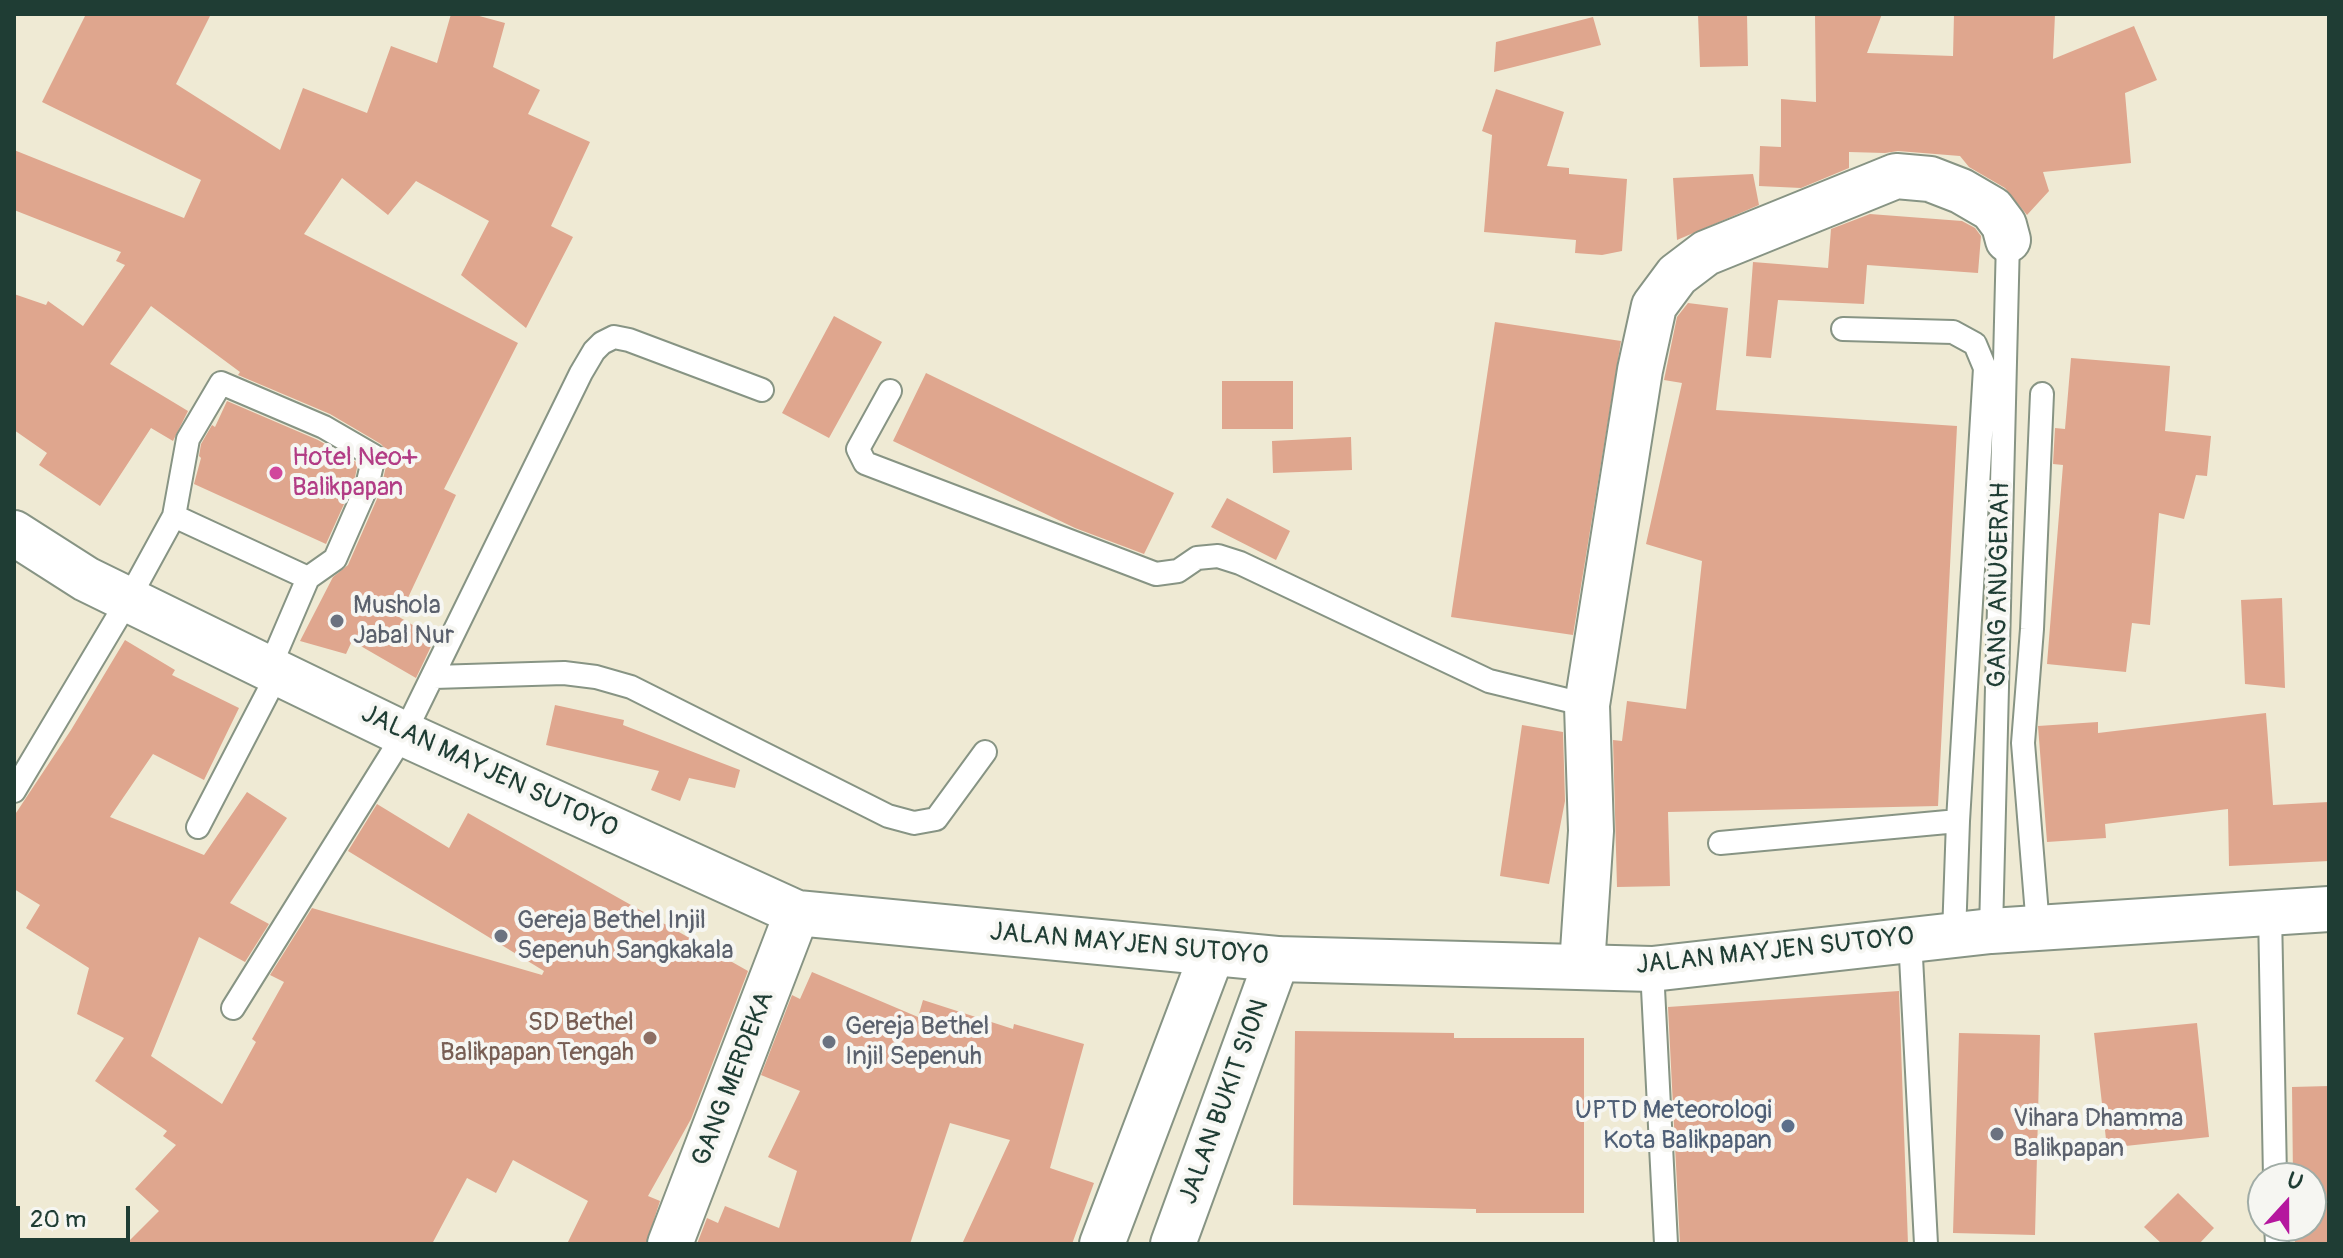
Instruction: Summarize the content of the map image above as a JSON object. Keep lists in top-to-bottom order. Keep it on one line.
{"streets":{"main road":["JALAN MAYJEN SUTOYO","GANG MERDEKA","JALAN BUKIT SION"],"lane":["GANG ANUGERAH"]},"crossings":[["GANG ANUGERAH","JALAN MAYJEN SUTOYO"],["JALAN MAYJEN SUTOYO","GANG MERDEKA"],["JALAN MAYJEN SUTOYO","JALAN BUKIT SION"]],"places":["Hotel Neo+ Balikpapan","Mushola Jabal Nur","Gereja Bethel Injil Sepenuh Sangkakala","SD Bethel Balikpapan Tengah","Gereja Bethel Injil Sepenuh","UPTD Meteorologi Kota Balikpapan","Vihara Dhamma Balikpapan"],"scale_bar":"20 m","north":"top"}
